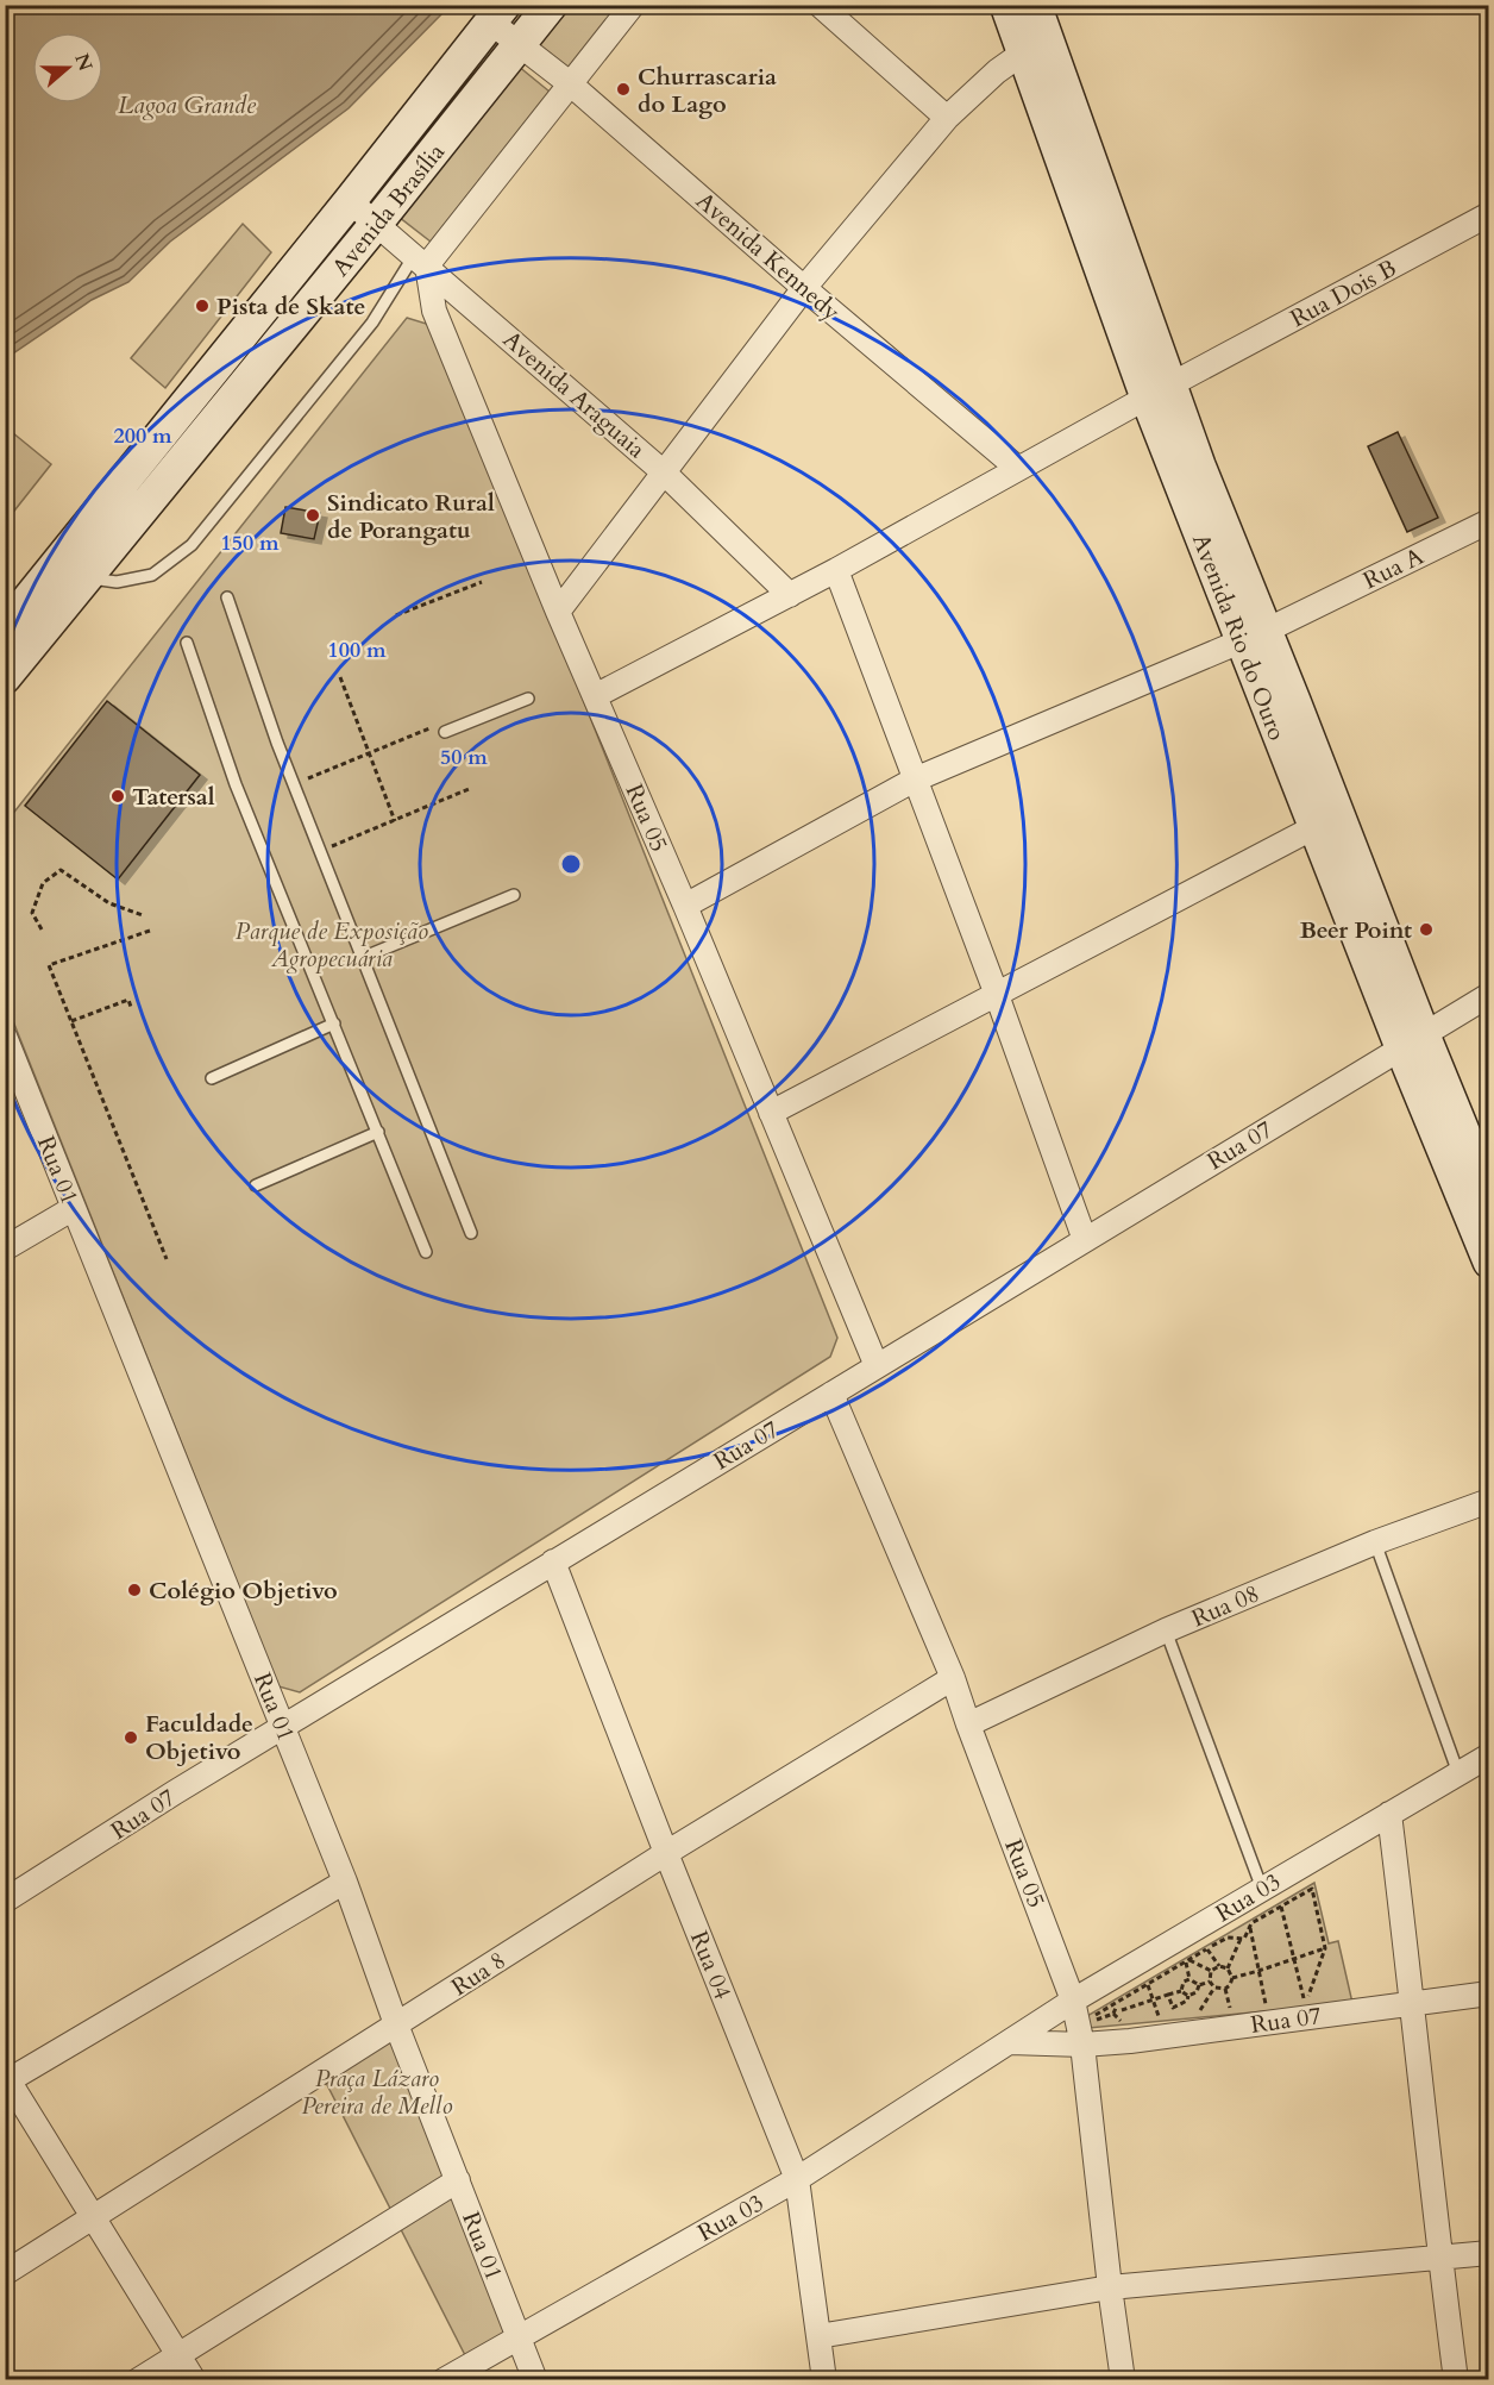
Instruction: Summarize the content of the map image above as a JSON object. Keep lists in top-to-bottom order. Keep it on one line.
{"streets":{"main road":["Avenida Brasília","Avenida Rio do Ouro"],"street":["Avenida Kennedy","Rua Dois B","Avenida Araguaia","Rua A","Rua 05","Rua 07","Rua 01","Rua 08","Rua 03","Rua 04","Rua 8"]},"crossings":[["Avenida Brasília","Avenida Kennedy"],["Avenida Brasília","Avenida Araguaia"],["Avenida Kennedy","Rua Dois B"],["Rua Dois B","Avenida Araguaia"],["Rua Dois B","Avenida Rio do Ouro"],["Rua Dois B","Rua 05"],["Avenida Araguaia","Rua 05"],["Rua A","Avenida Rio do Ouro"],["Rua A","Rua 05"],["Avenida Rio do Ouro","Rua 07"],["Rua 05","Rua 07"],["Rua 05","Rua 08"],["Rua 05","Rua 03"],["Rua 05","Rua 8"],["Rua 07","Rua 01"],["Rua 07","Rua 04"],["Rua 01","Rua 03"],["Rua 01","Rua 8"],["Rua 03","Rua 04"],["Rua 04","Rua 8"]],"water":["Lagoa Grande"],"parks":["Parque de Exposição Agropecuária","Praça Lázaro Pereira de Mello"],"places":["Churrascaria do Lago","Pista de Skate","Sindicato Rural de Porangatu","Tatersal","Beer Point","Colégio Objetivo","Faculdade Objetivo"],"north":"right","rings":["200 m","150 m","100 m","50 m"]}
